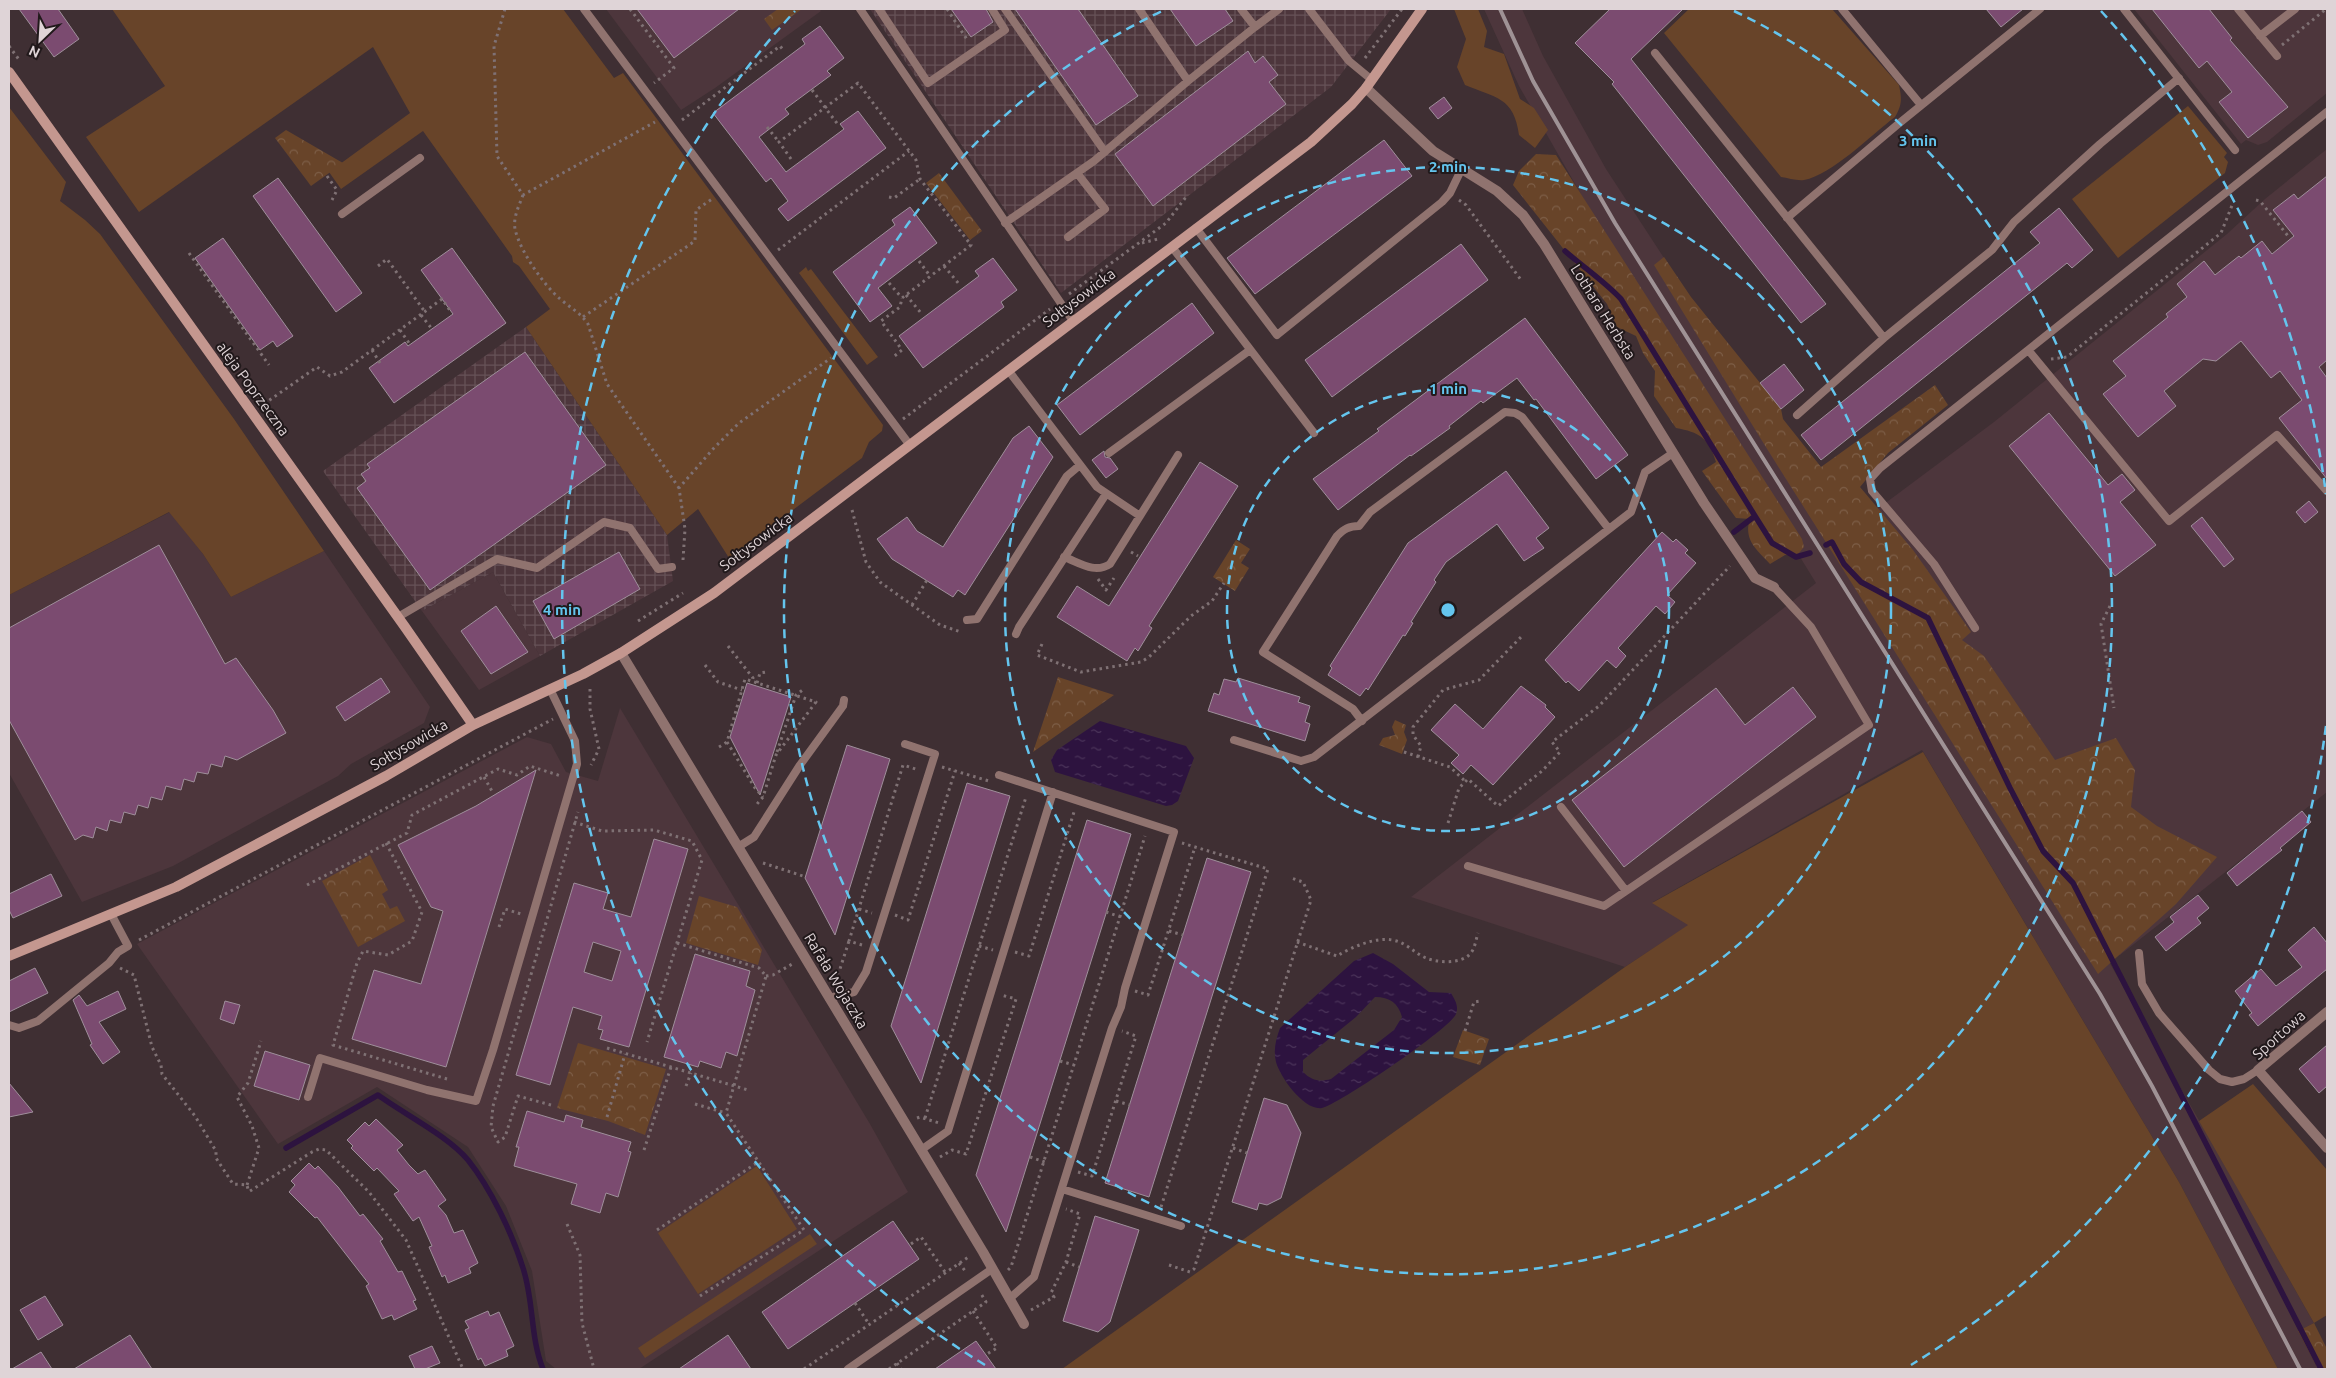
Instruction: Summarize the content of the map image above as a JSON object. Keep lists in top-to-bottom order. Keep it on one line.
{"streets":{"street":["Sołtysowicka","Lothara Herbsta","aleja Poprzeczna","Rafała Wojaczka","Sportowa"]},"crossings":[["Sołtysowicka","Lothara Herbsta"],["Sołtysowicka","aleja Poprzeczna"],["Sołtysowicka","Rafała Wojaczka"]],"north":"bottom left","rings":["3 min","2 min","1 min","4 min"]}
